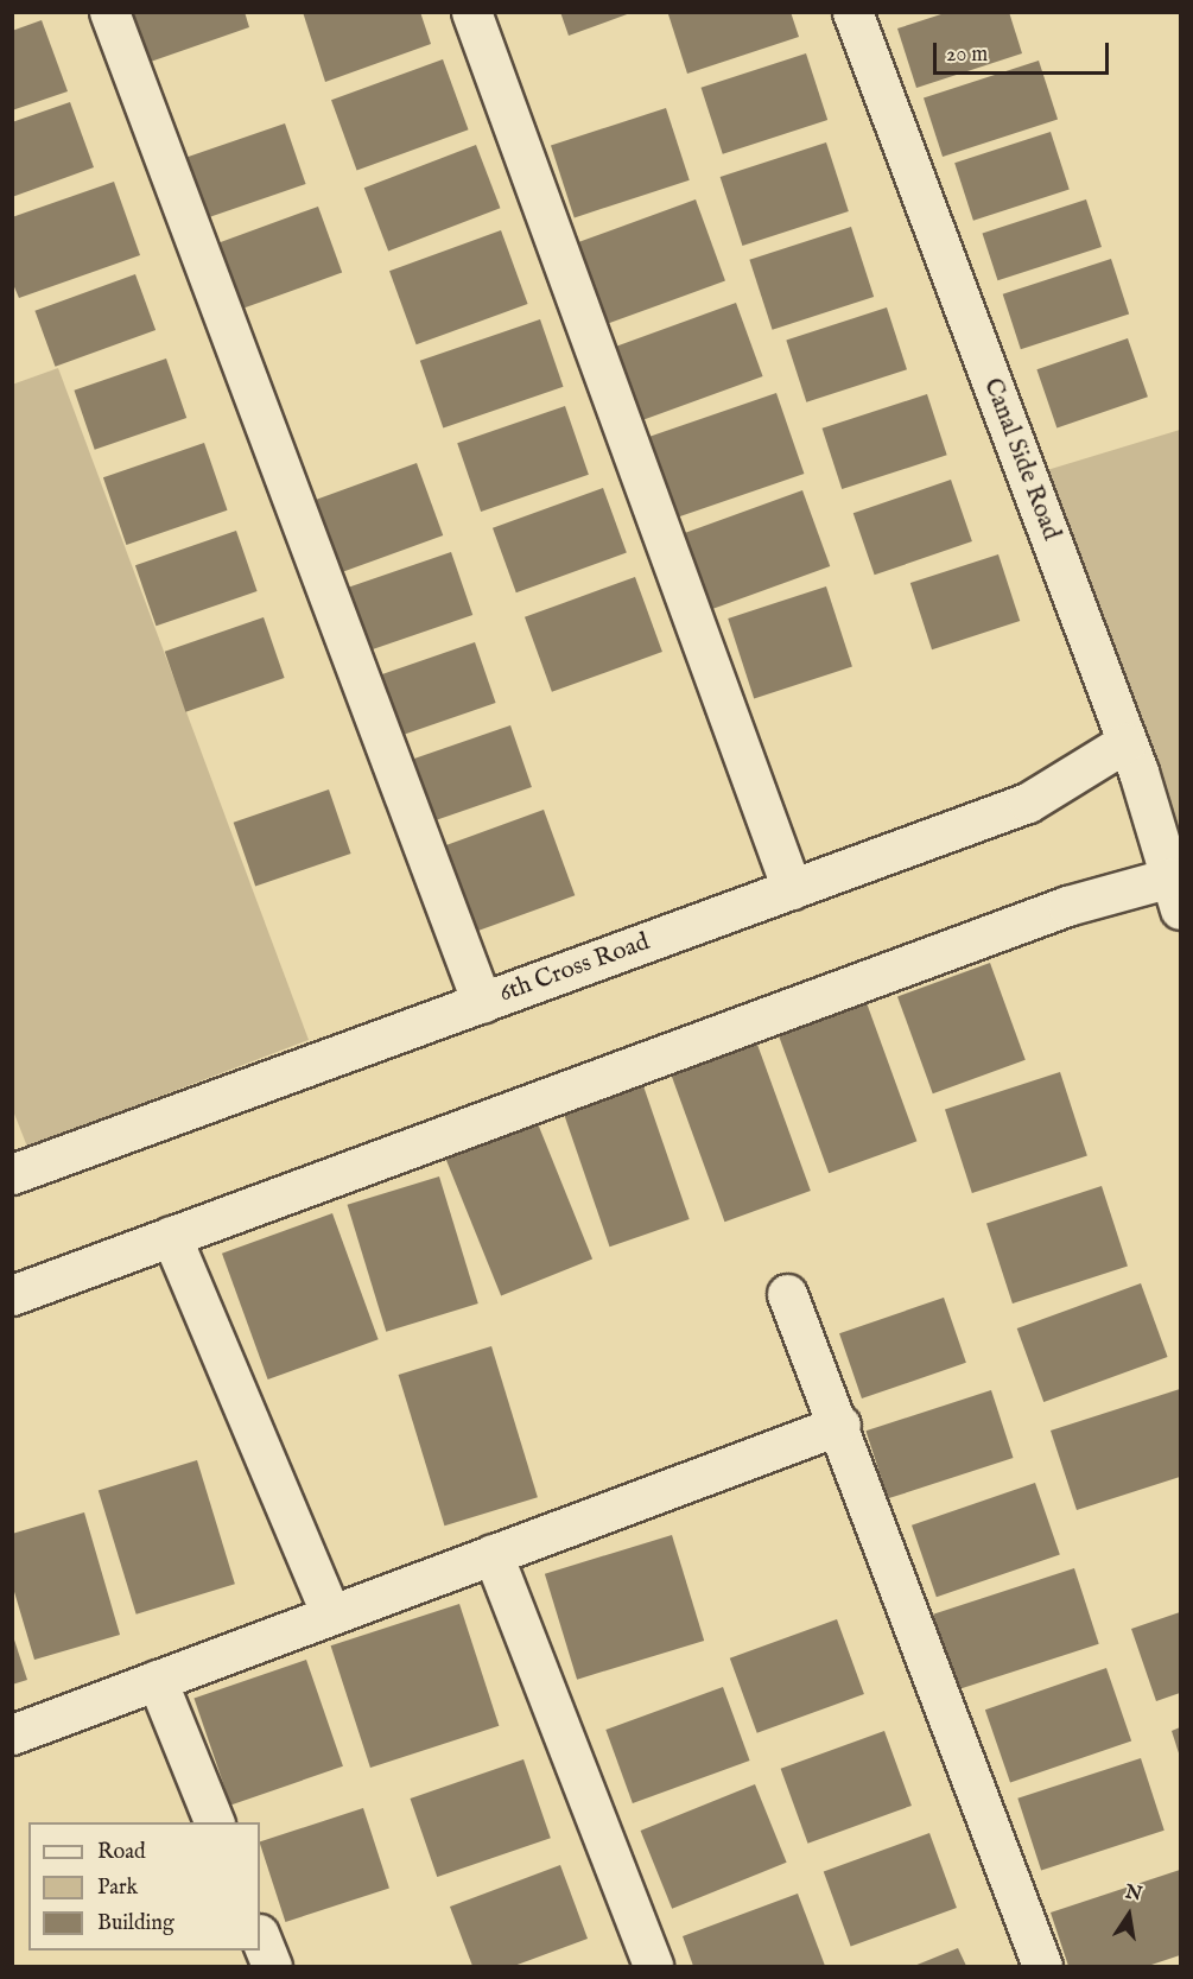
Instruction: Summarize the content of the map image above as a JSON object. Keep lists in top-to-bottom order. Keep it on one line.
{"streets":{"street":["Canal Side Road","6th Cross Road"]},"crossings":[["Canal Side Road","6th Cross Road"]],"legend":["Road","Park","Building"],"scale_bar":"20 m","north":"top"}
